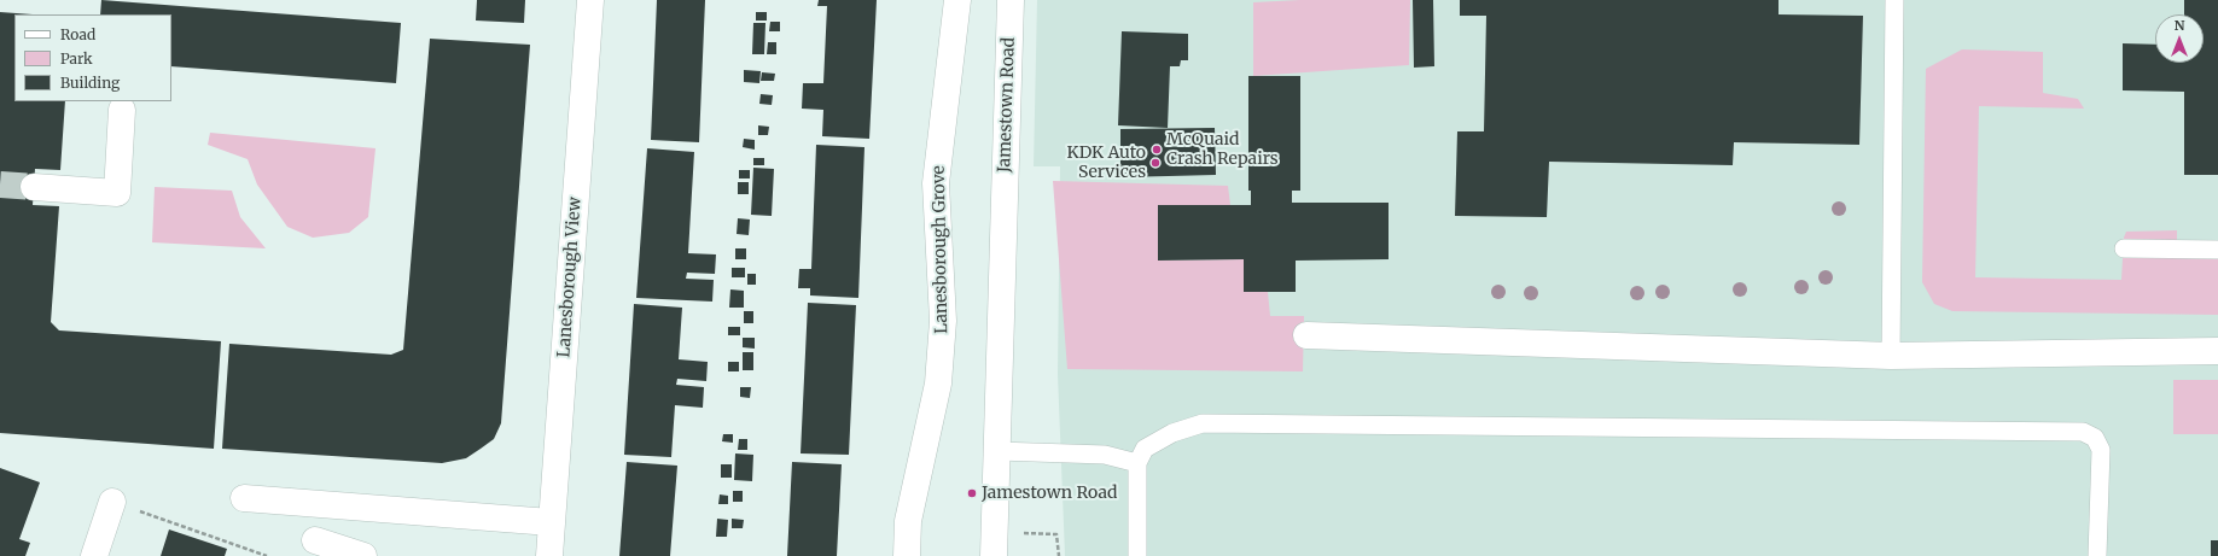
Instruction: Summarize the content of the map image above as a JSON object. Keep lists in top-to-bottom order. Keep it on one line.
{"streets":{"street":["Jamestown Road","Lanesborough Grove","Lanesborough View"]},"places":["McQuaid Crash Repairs","KDK Auto Services","Jamestown Road"],"legend":["Road","Park","Building"],"north":"top"}
